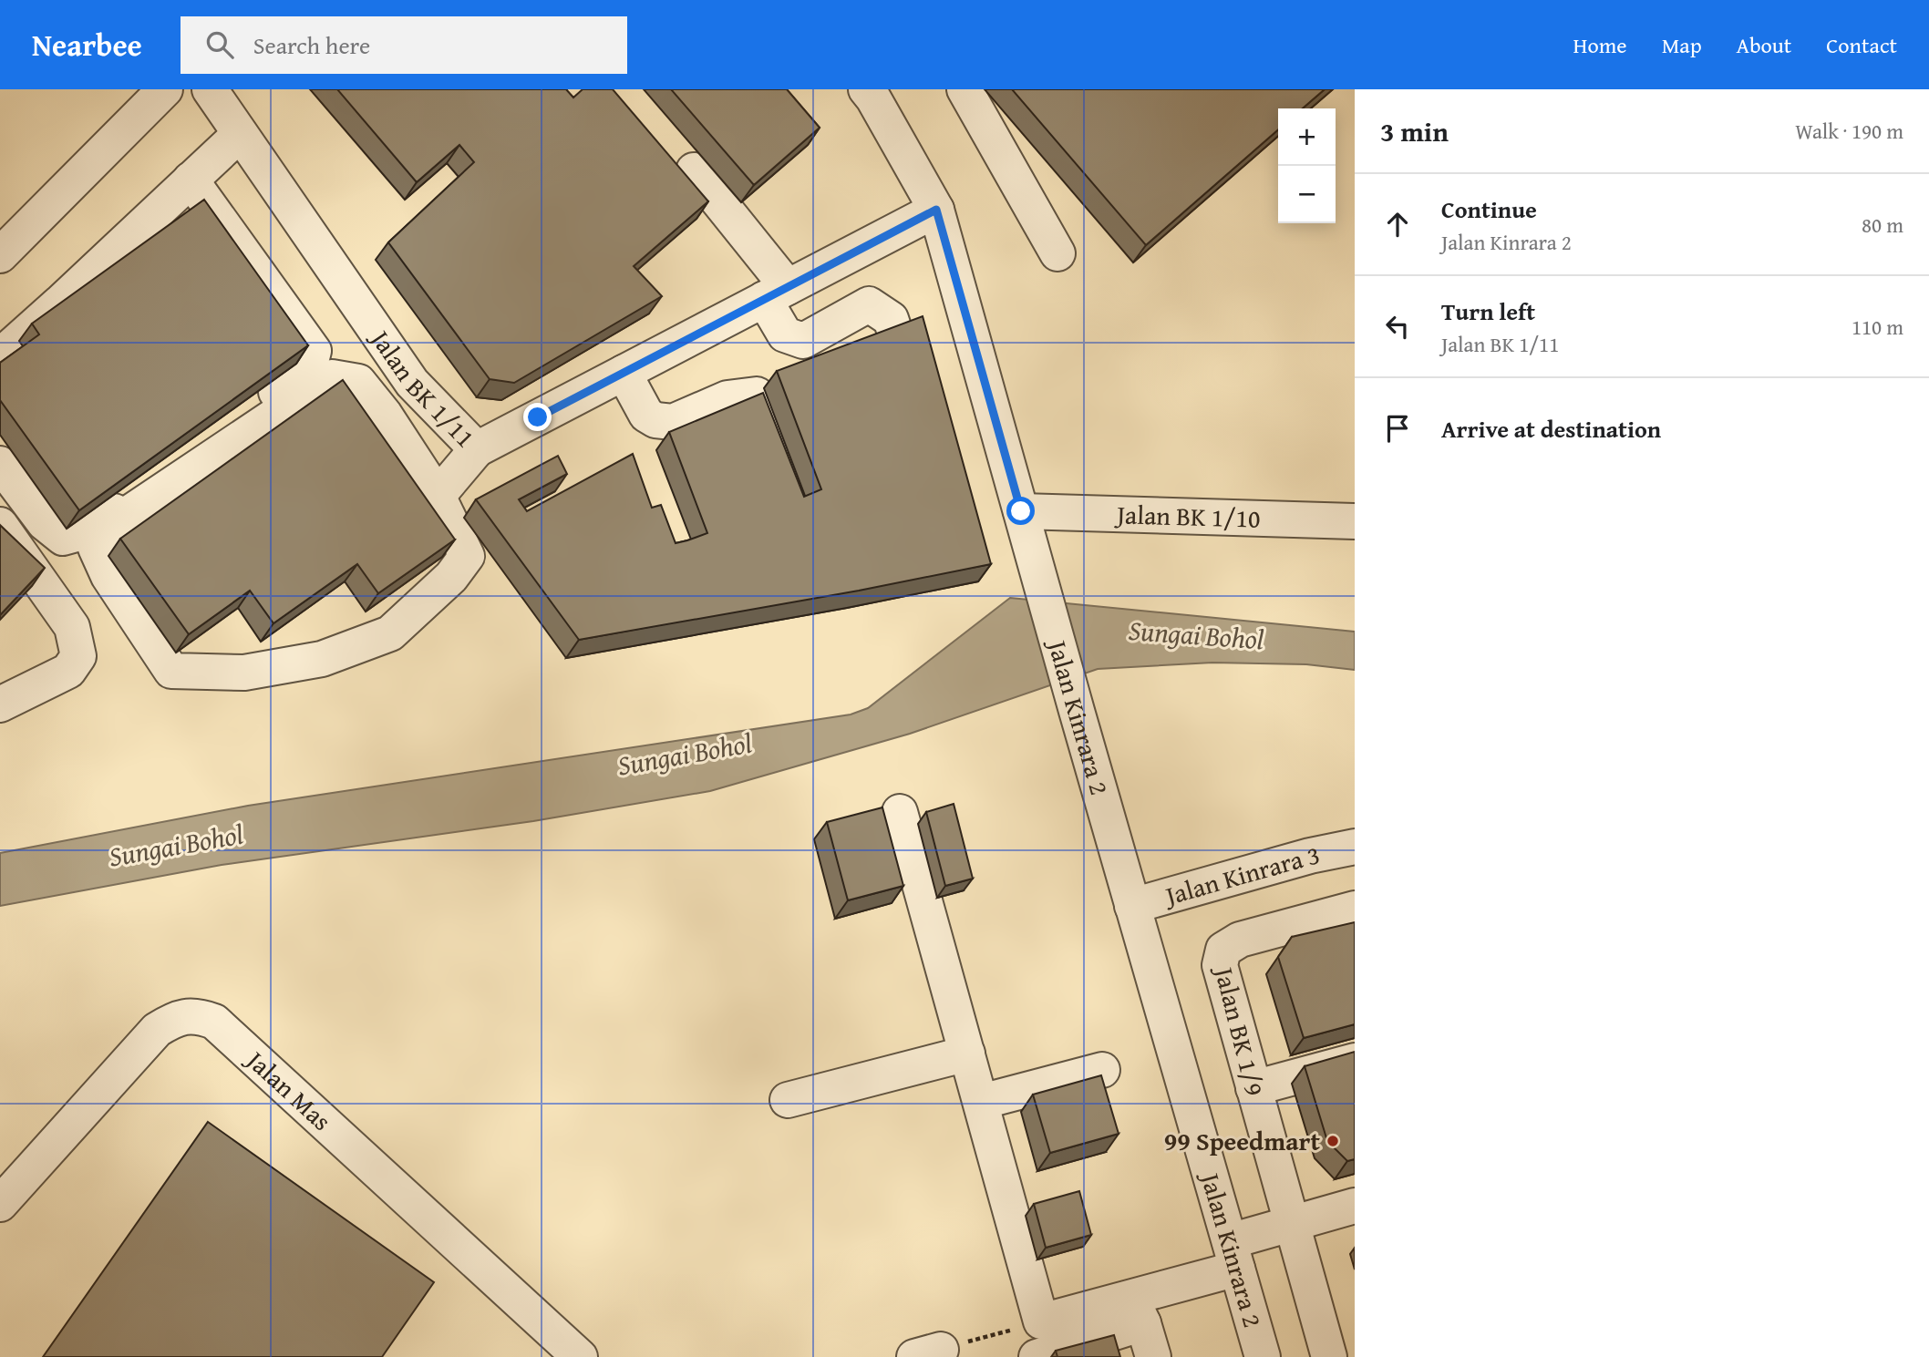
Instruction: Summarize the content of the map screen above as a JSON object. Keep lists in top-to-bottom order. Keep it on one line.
{"streets":{"street":["Jalan BK 1/11","Jalan BK 1/10","Jalan Kinrara 2","Jalan Kinrara 3","Jalan BK 1/9","Jalan Mas"]},"crossings":[["Jalan BK 1/11","Jalan Kinrara 2"],["Jalan BK 1/10","Jalan Kinrara 2"],["Jalan Kinrara 2","Jalan Kinrara 3"]],"water":["Sungai Bohol"],"places":["99 Speedmart"],"page":{"header":"Nearbee","search":"Search here","nav":["Home","Map","About","Contact"],"heading":["3 min","Walk · 190 m"],"map_buttons":["+","−"],"list":[["Continue","Jalan Kinrara 2","80 m"],["Turn left","Jalan BK 1/11","110 m"],"Arrive at destination"]}}
